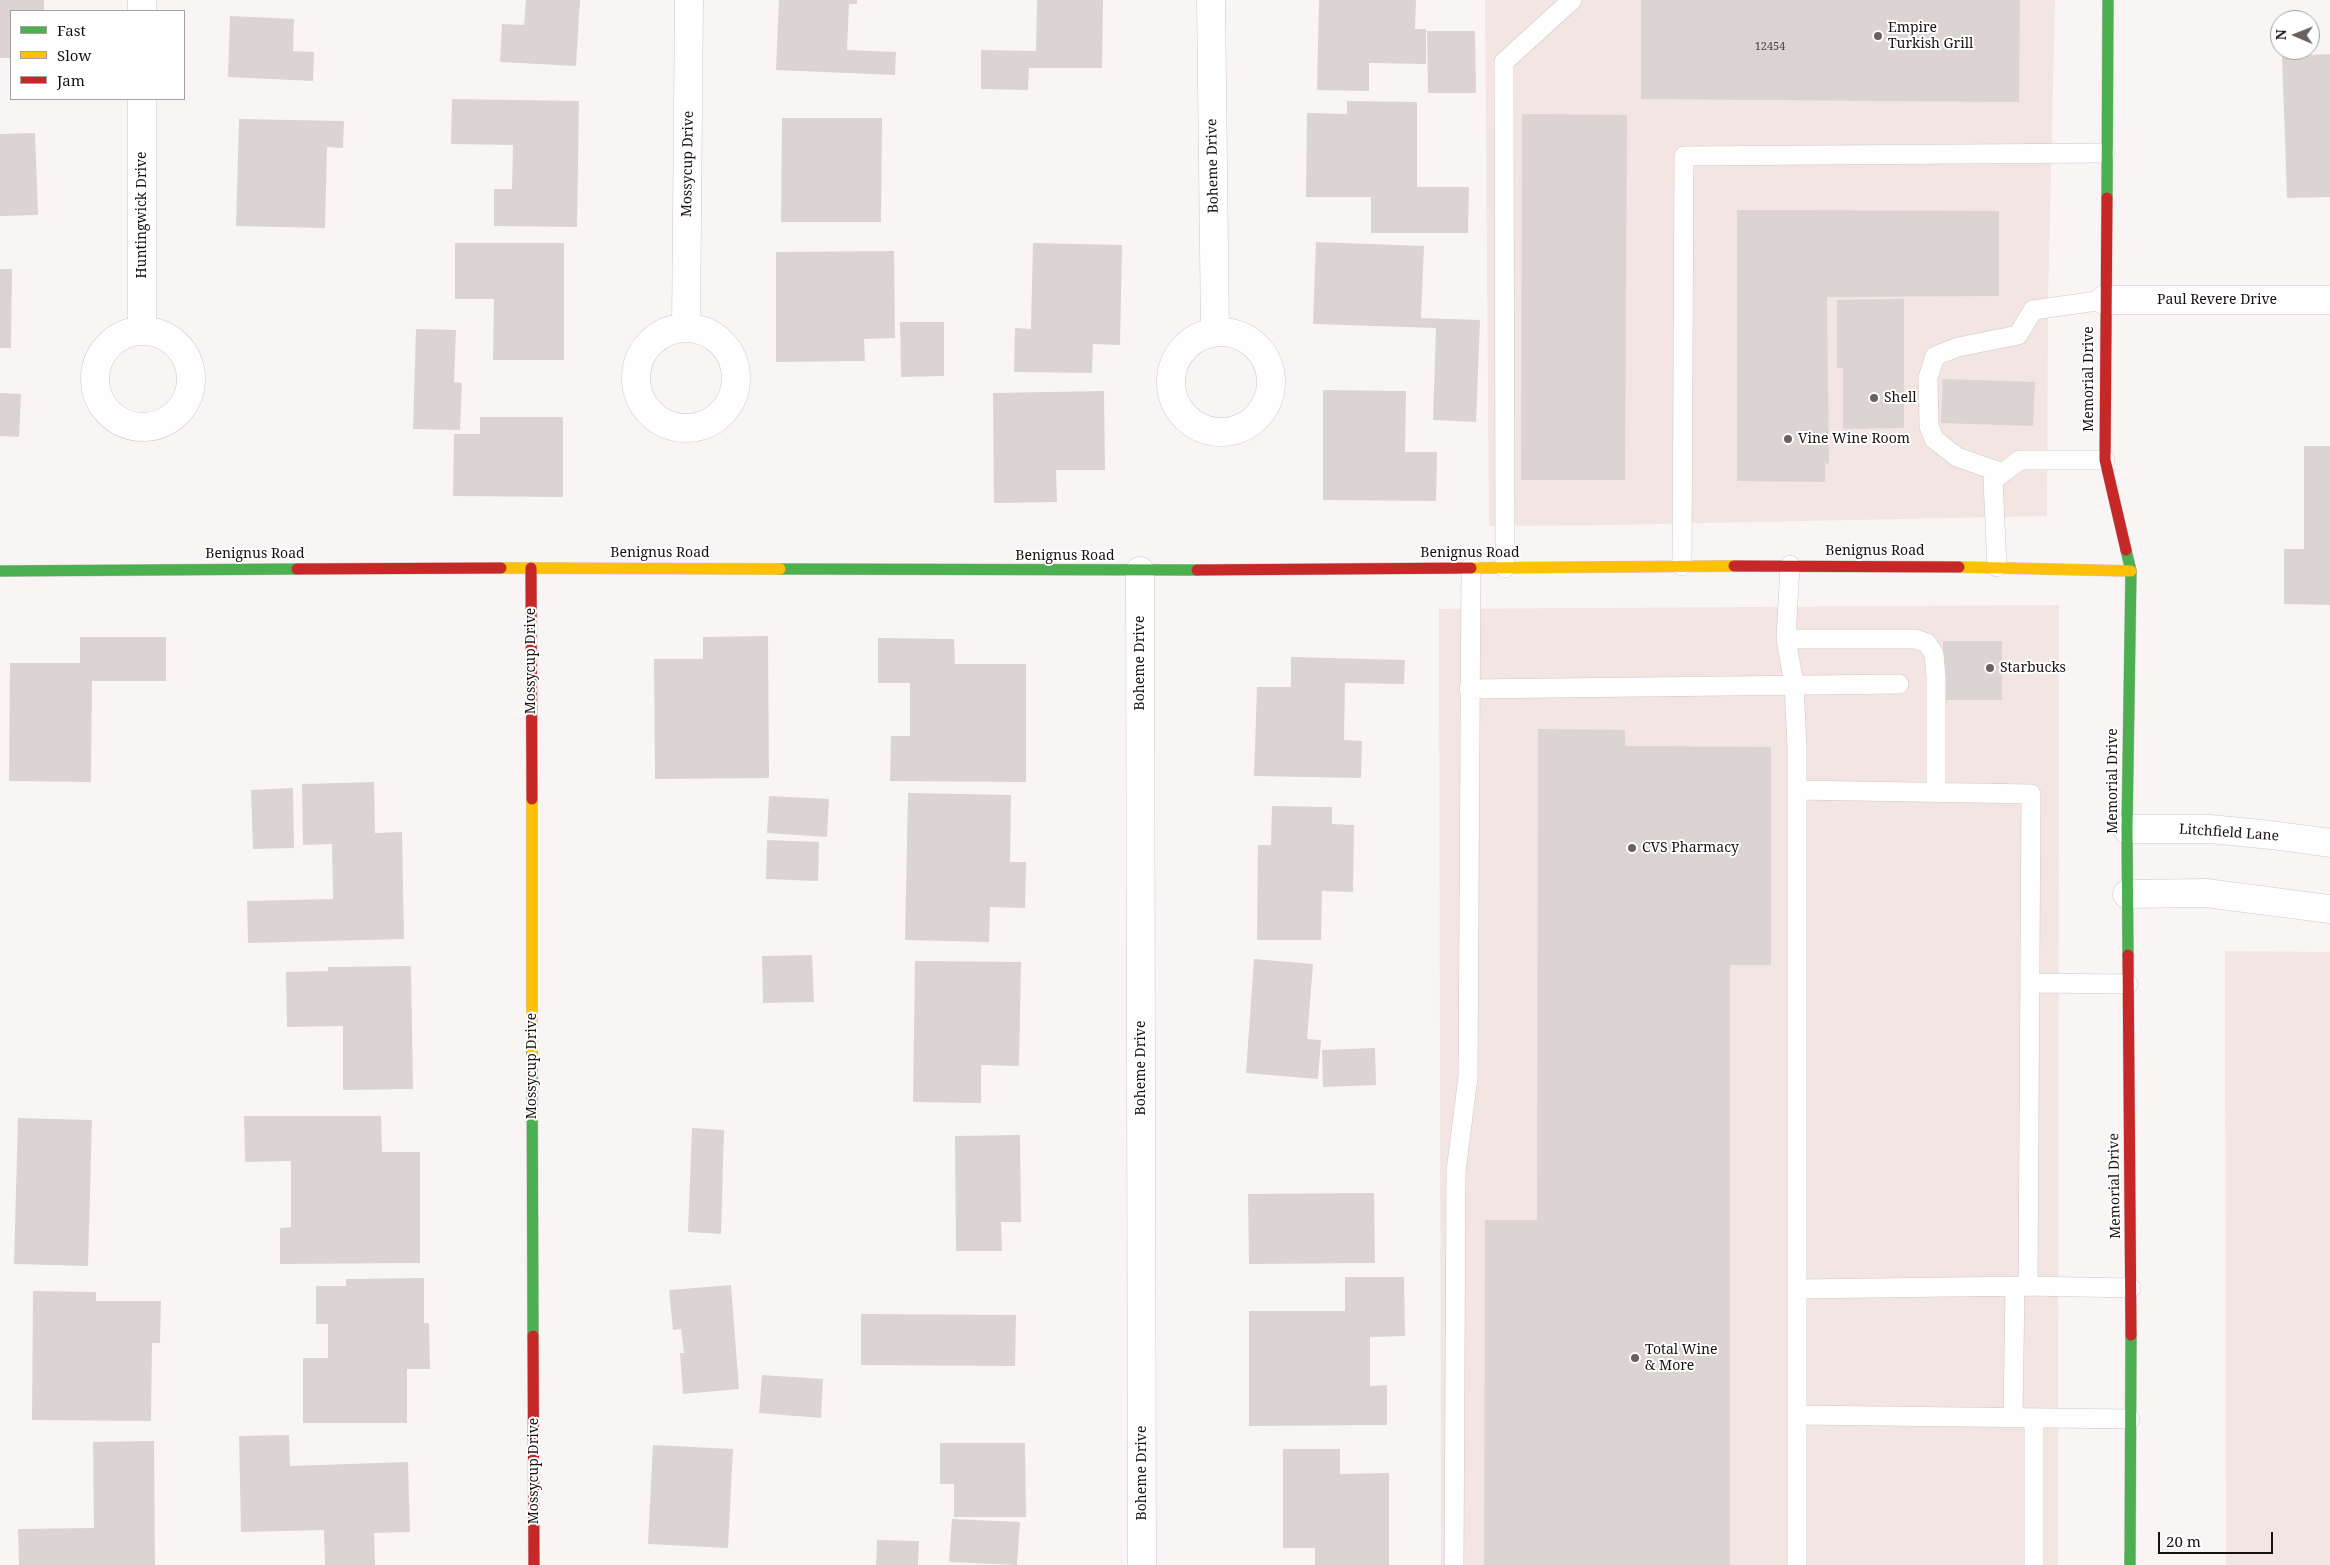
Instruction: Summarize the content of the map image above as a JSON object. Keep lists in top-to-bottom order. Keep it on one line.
{"streets":{"street":["Mossycup Drive","Boheme Drive","Huntingwick Drive","Paul Revere Drive","Memorial Drive","Benignus Road","Litchfield Lane"]},"crossings":[["Mossycup Drive","Benignus Road"],["Boheme Drive","Benignus Road"],["Paul Revere Drive","Memorial Drive"],["Memorial Drive","Benignus Road"],["Memorial Drive","Litchfield Lane"]],"places":["Empire Turkish Grill","Shell","Vine Wine Room","Starbucks","CVS Pharmacy","Total Wine & More"],"house_numbers":["12454"],"legend":["Fast","Slow","Jam"],"scale_bar":"20 m","north":"left"}
